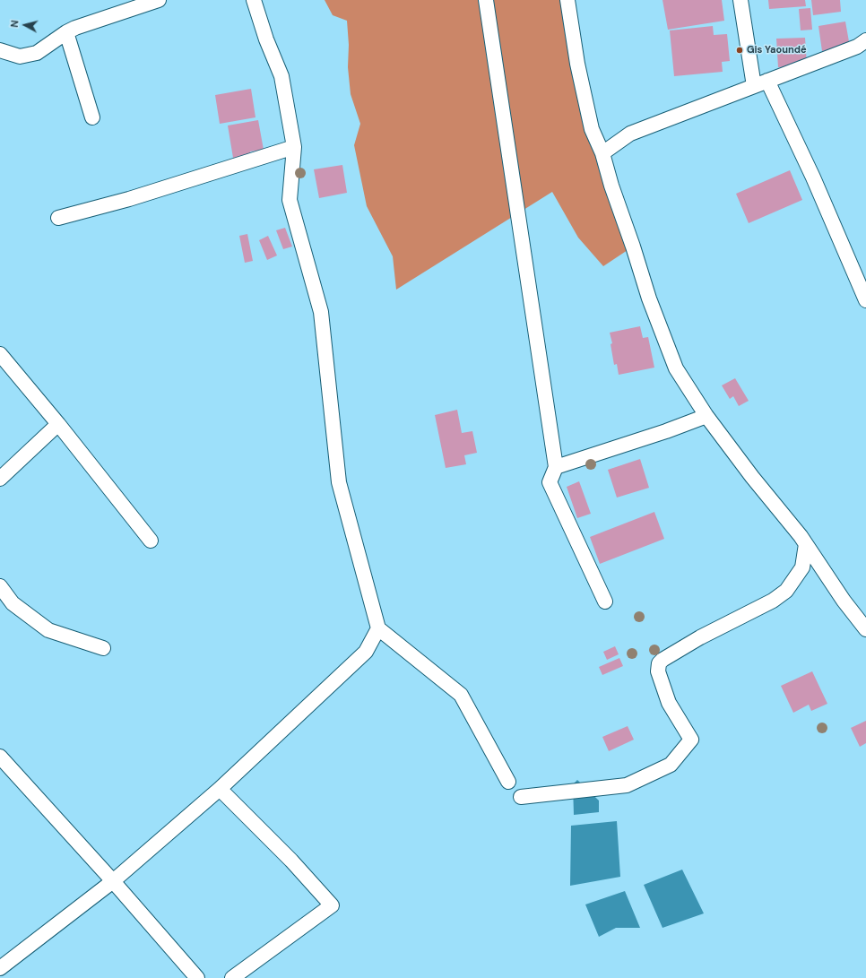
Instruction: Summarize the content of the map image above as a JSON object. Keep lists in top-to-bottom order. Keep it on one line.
{"places":["Gis Yaoundé"],"north":"left"}
